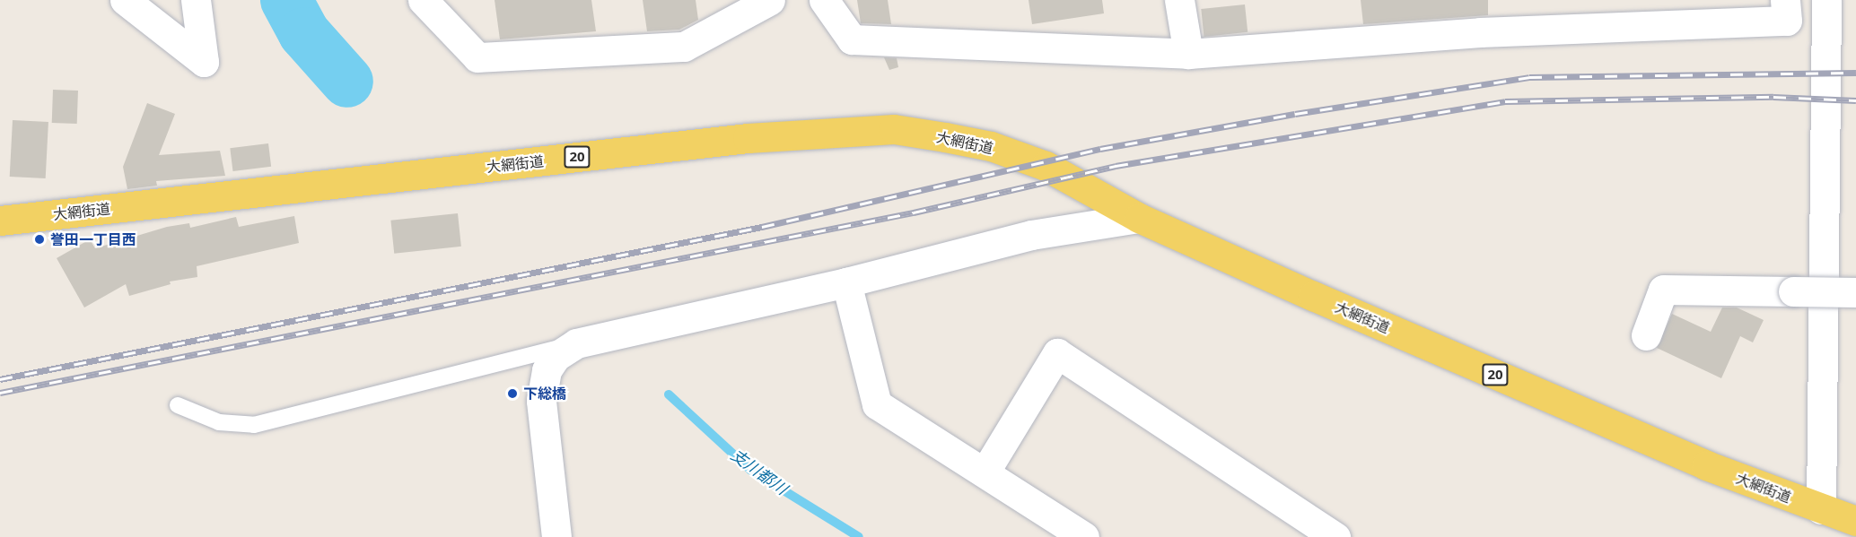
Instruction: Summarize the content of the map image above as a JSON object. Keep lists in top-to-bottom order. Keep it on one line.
{"streets":{"main road":["大網街道","20"]},"water":["支川都川"],"places":["誉田一丁目西","下総橋"]}
